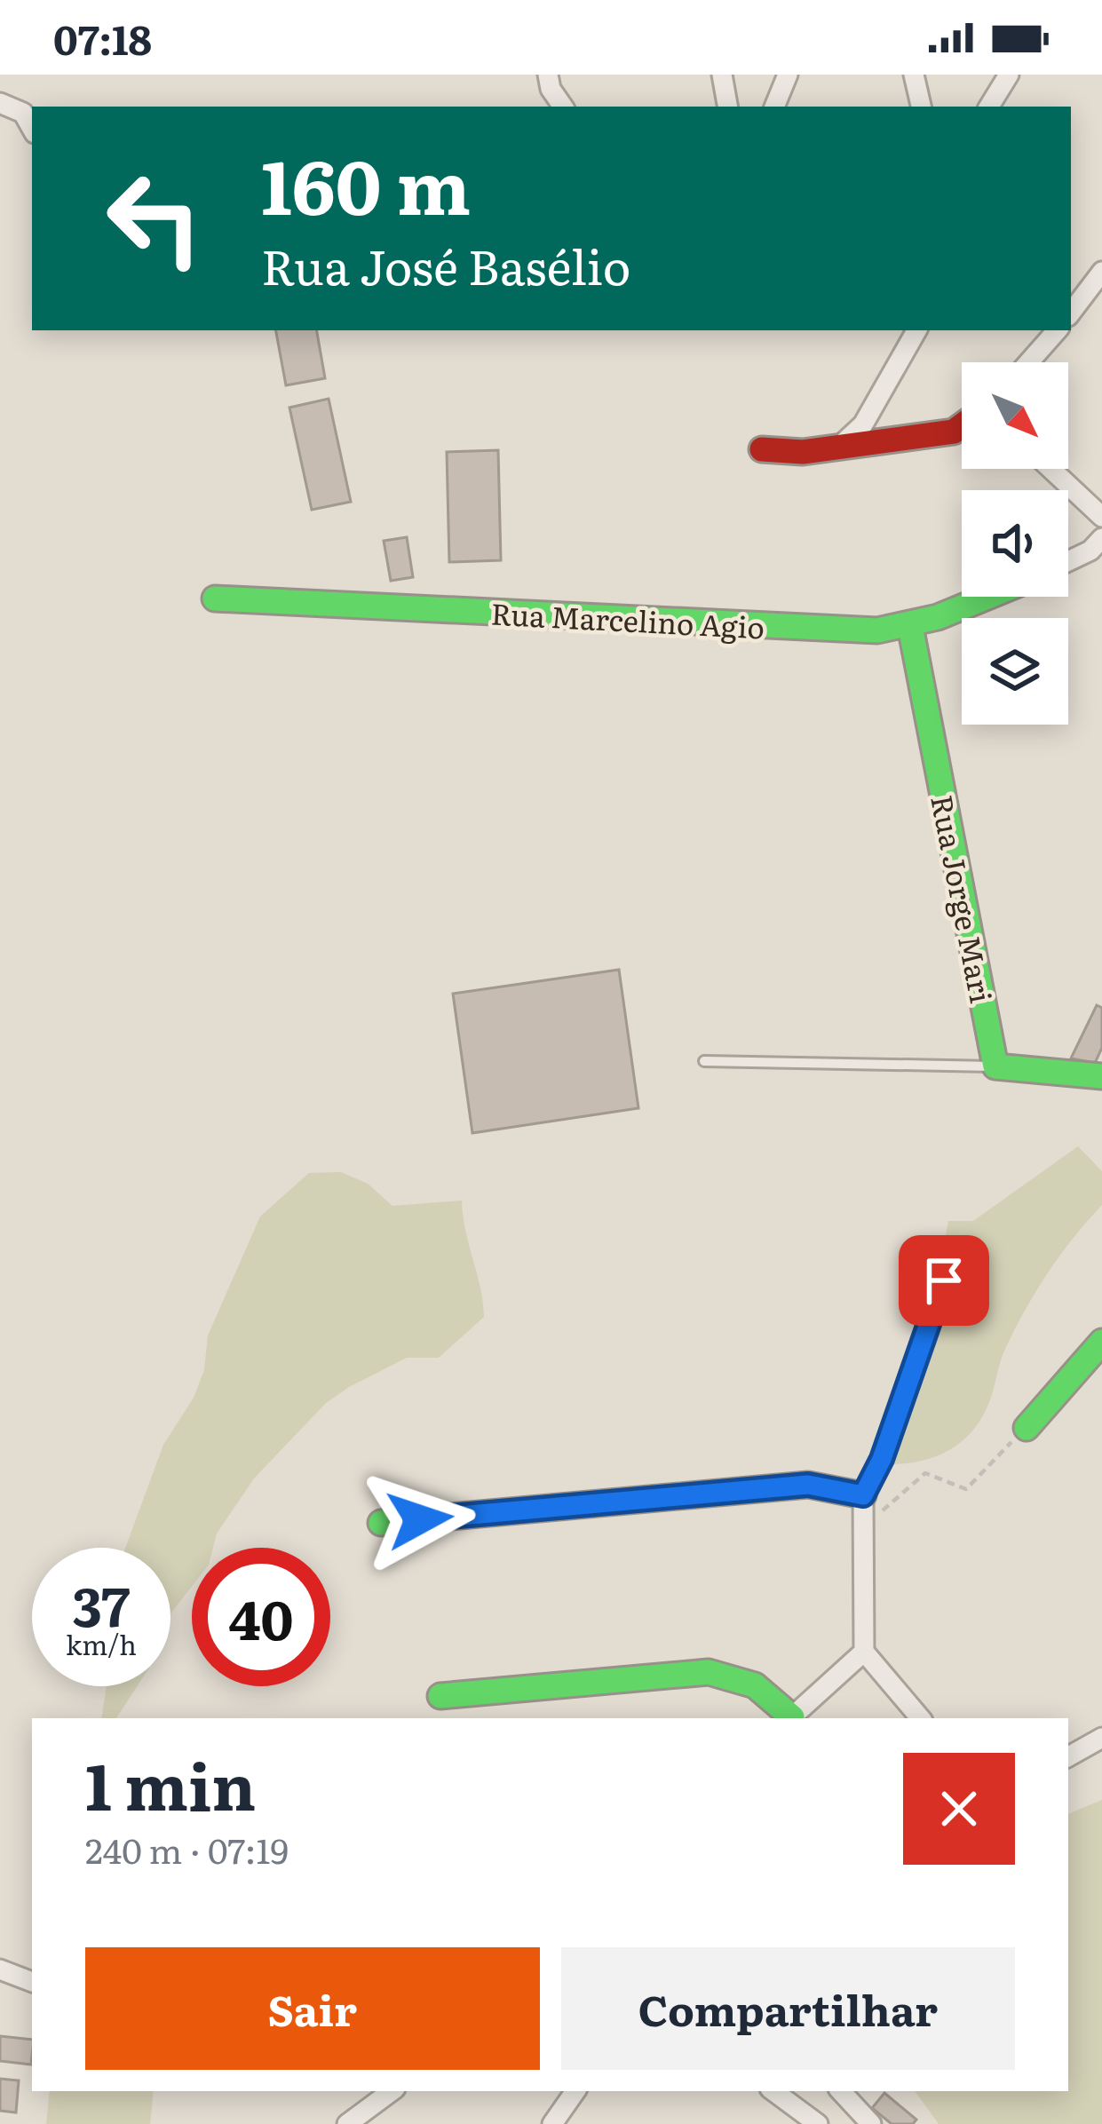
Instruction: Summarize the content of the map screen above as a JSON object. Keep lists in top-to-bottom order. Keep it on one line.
{"streets":{"street":["Rua Marcelino Agio","Rua Jorge Mari"]},"crossings":[["Rua Marcelino Agio","Rua Jorge Mari"]],"north":"bottom right","page":{"status":"07:18","turn":["160 m","Rua José Basélio"],"speed":"37 km/h","limit":"40","heading":["1 min","240 m · 07:19"],"buttons":["Sair","Compartilhar"]}}
